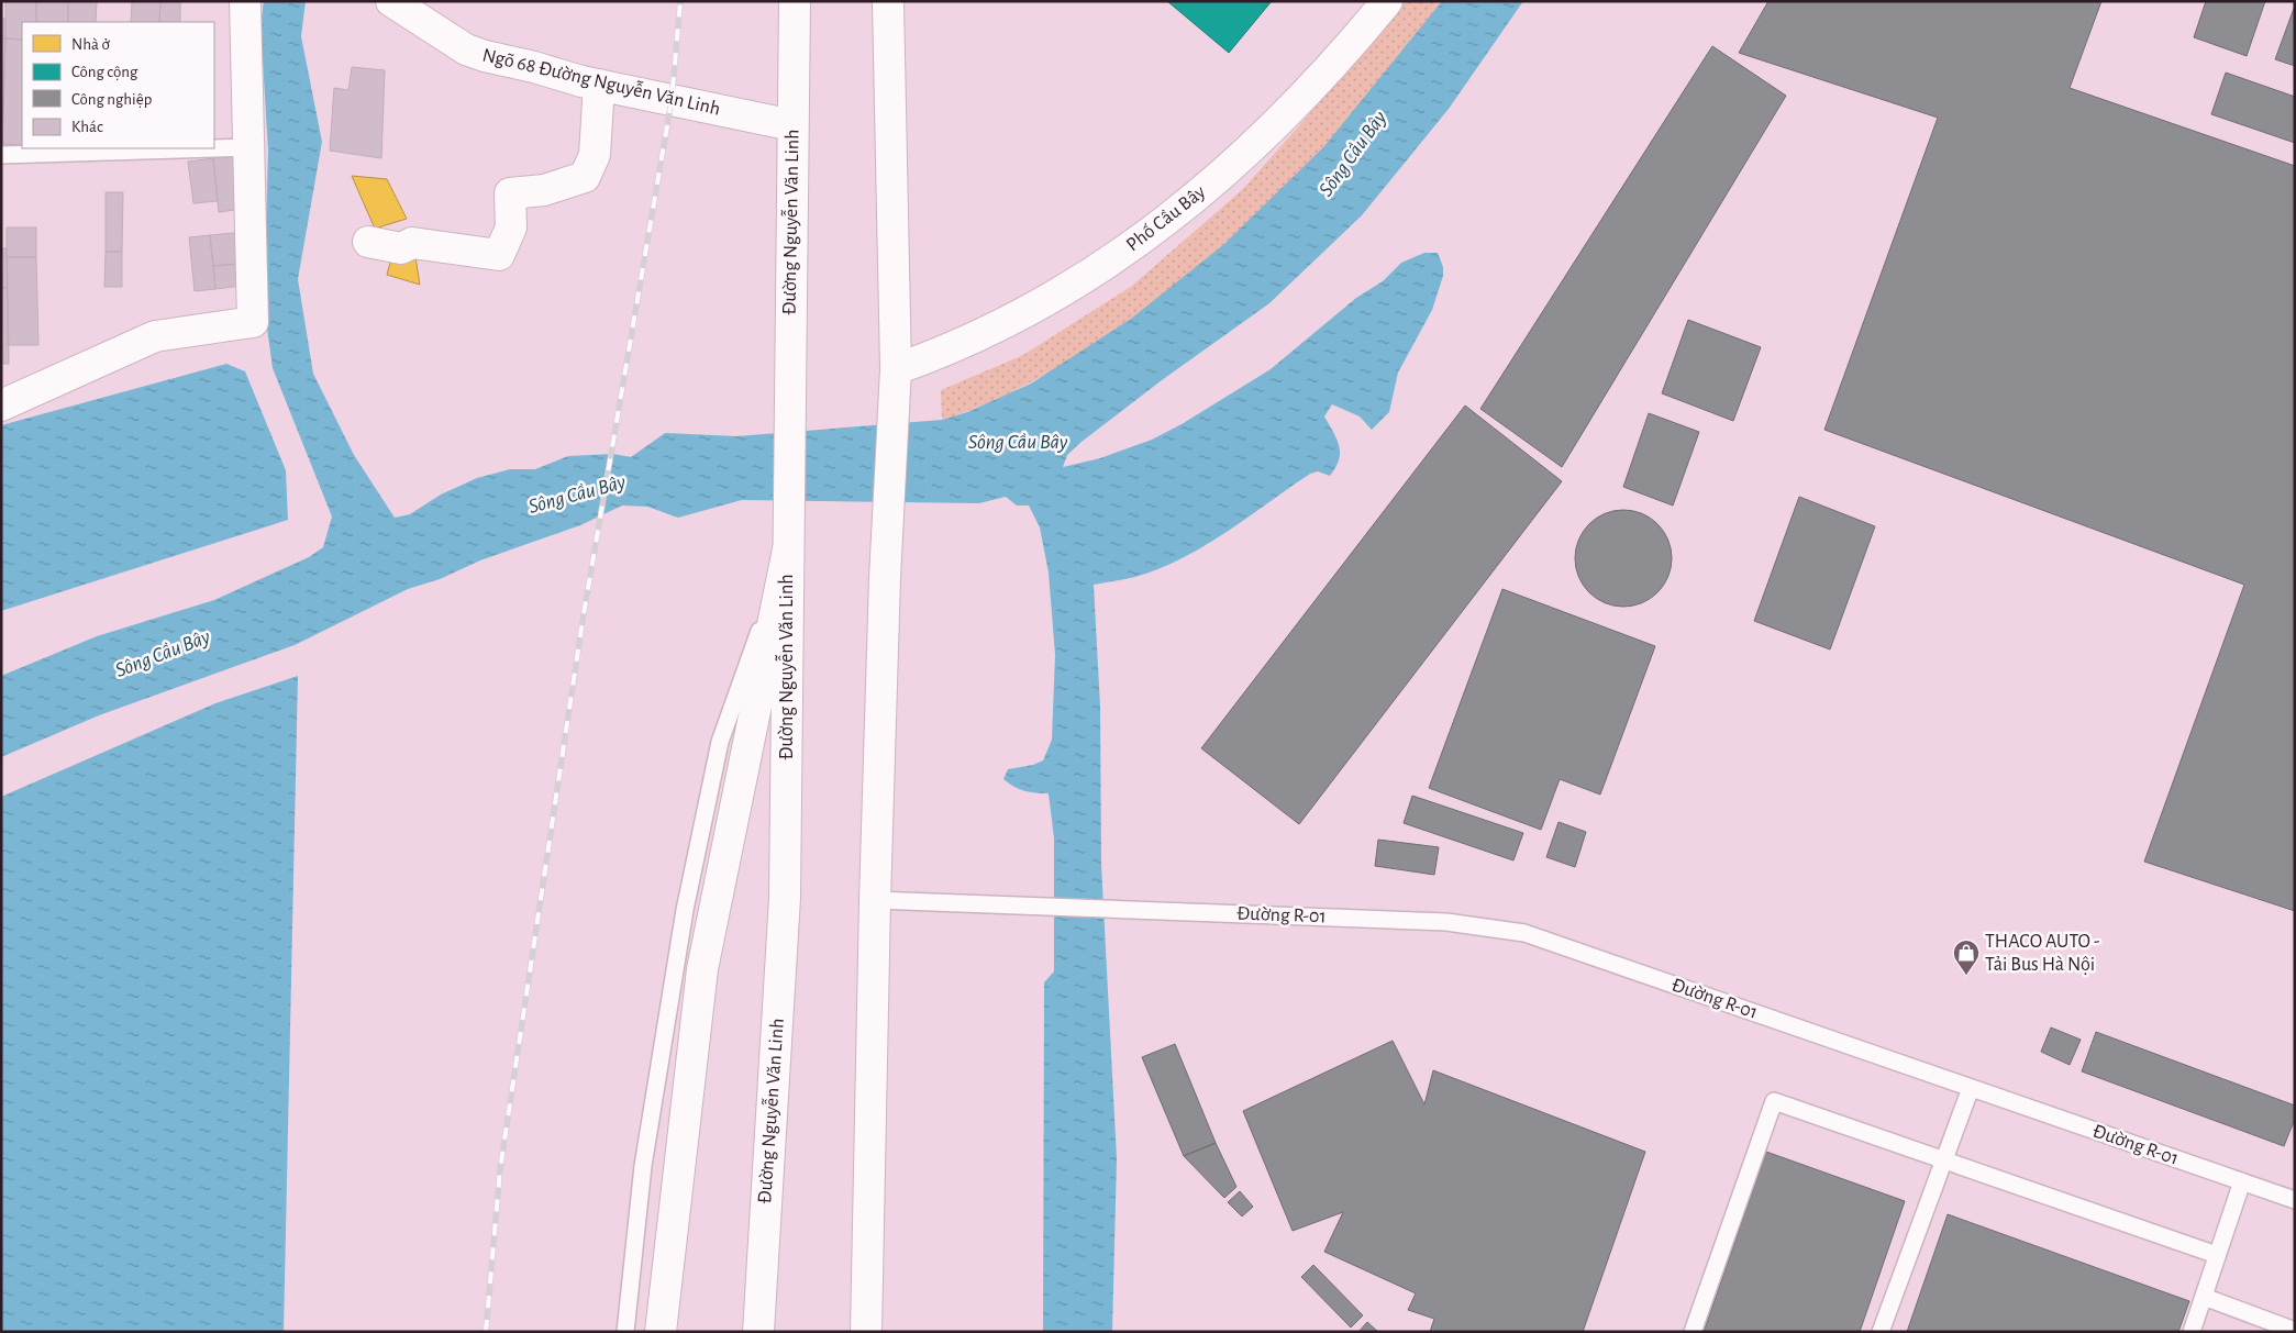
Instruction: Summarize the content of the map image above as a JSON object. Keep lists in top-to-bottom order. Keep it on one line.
{"streets":{"main road":["Ngõ 68 Đường Nguyễn Văn Linh","Phố Cầu Bây","Đường Nguyễn Văn Linh"],"lane":["Đường R-01"]},"crossings":[["Ngõ 68 Đường Nguyễn Văn Linh","Đường Nguyễn Văn Linh"]],"water":["Sông Cầu Bây"],"places":{"shop":["THACO AUTO - Tải Bus Hà Nội"]},"legend":["Nhà ở","Công cộng","Công nghiệp","Khác"]}
